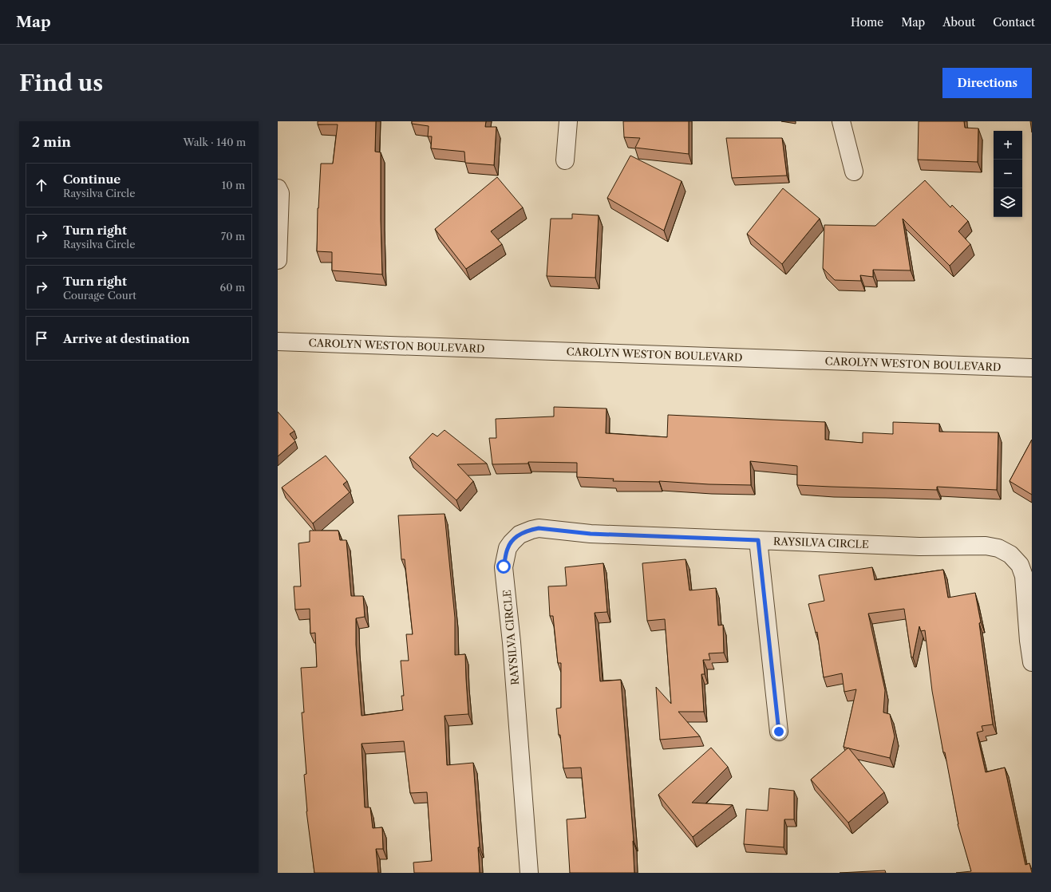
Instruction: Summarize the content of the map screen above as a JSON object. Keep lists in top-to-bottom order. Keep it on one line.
{"streets":{"street":["CAROLYN WESTON BOULEVARD","RAYSILVA CIRCLE"]},"page":{"header":"Map","nav":["Home","Map","About","Contact"],"buttons":"Directions","title":"Find us","heading":["2 min","Walk · 140 m"],"map_buttons":["+","−"],"list":[["Continue","Raysilva Circle","10 m"],["Turn right","Raysilva Circle","70 m"],["Turn right","Courage Court","60 m"],"Arrive at destination"]}}
